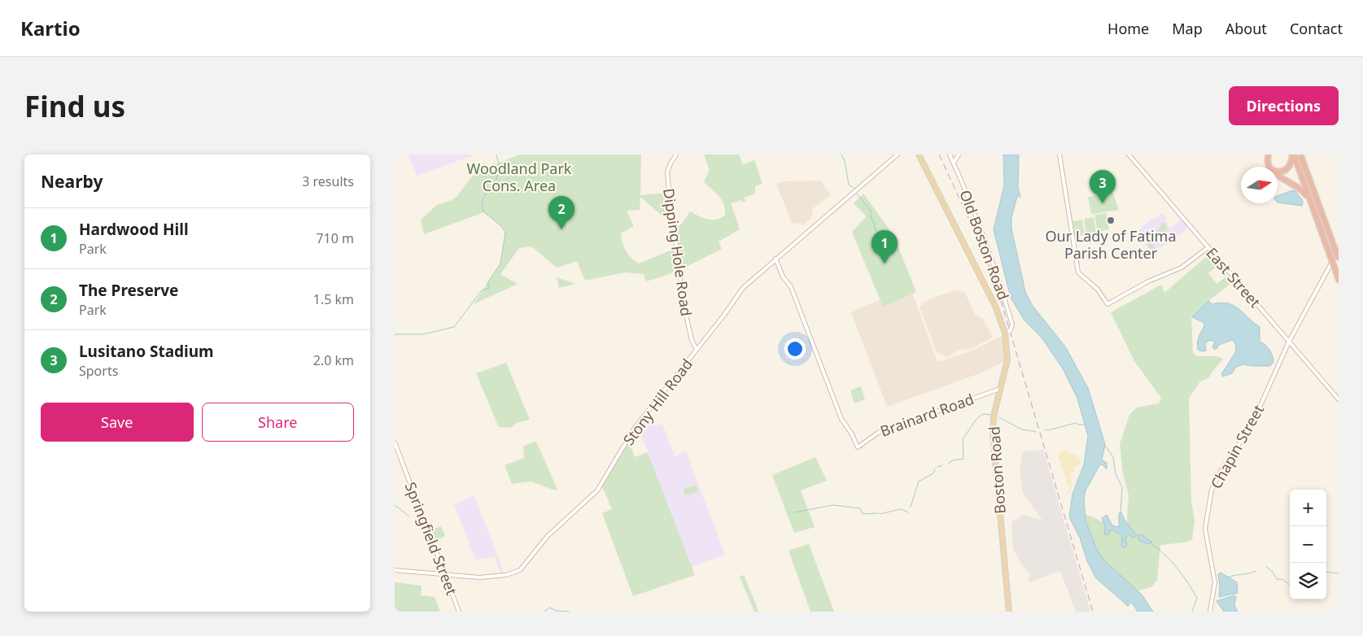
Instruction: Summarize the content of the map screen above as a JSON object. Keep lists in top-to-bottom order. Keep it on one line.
{"streets":{"main road":["Old Boston Road","Dipping Hole Road","East Street","Stony Hill Road","Brainard Road","Chapin Street","Boston Road","Springfield Street"]},"crossings":[["Old Boston Road","Boston Road"],["Dipping Hole Road","Stony Hill Road"],["East Street","Chapin Street"],["Stony Hill Road","Brainard Road"],["Stony Hill Road","Springfield Street"],["Brainard Road","Boston Road"]],"parks":["Woodland Park Cons. Area"],"places":["Our Lady of Fatima Parish Center"],"north":"right","page":{"header":"Kartio","nav":["Home","Map","About","Contact"],"buttons":["Directions",["Save","Share"]],"title":"Find us","heading":["Nearby","3 results"],"pins":["3","2","1"],"list":[{"mark":"1","name":"Hardwood Hill","note":"Park","value":"710 m"},{"mark":"2","name":"The Preserve","note":"Park","value":"1.5 km"},{"mark":"3","name":"Lusitano Stadium","note":"Sports","value":"2.0 km"}],"map_buttons":["+","−"]}}
